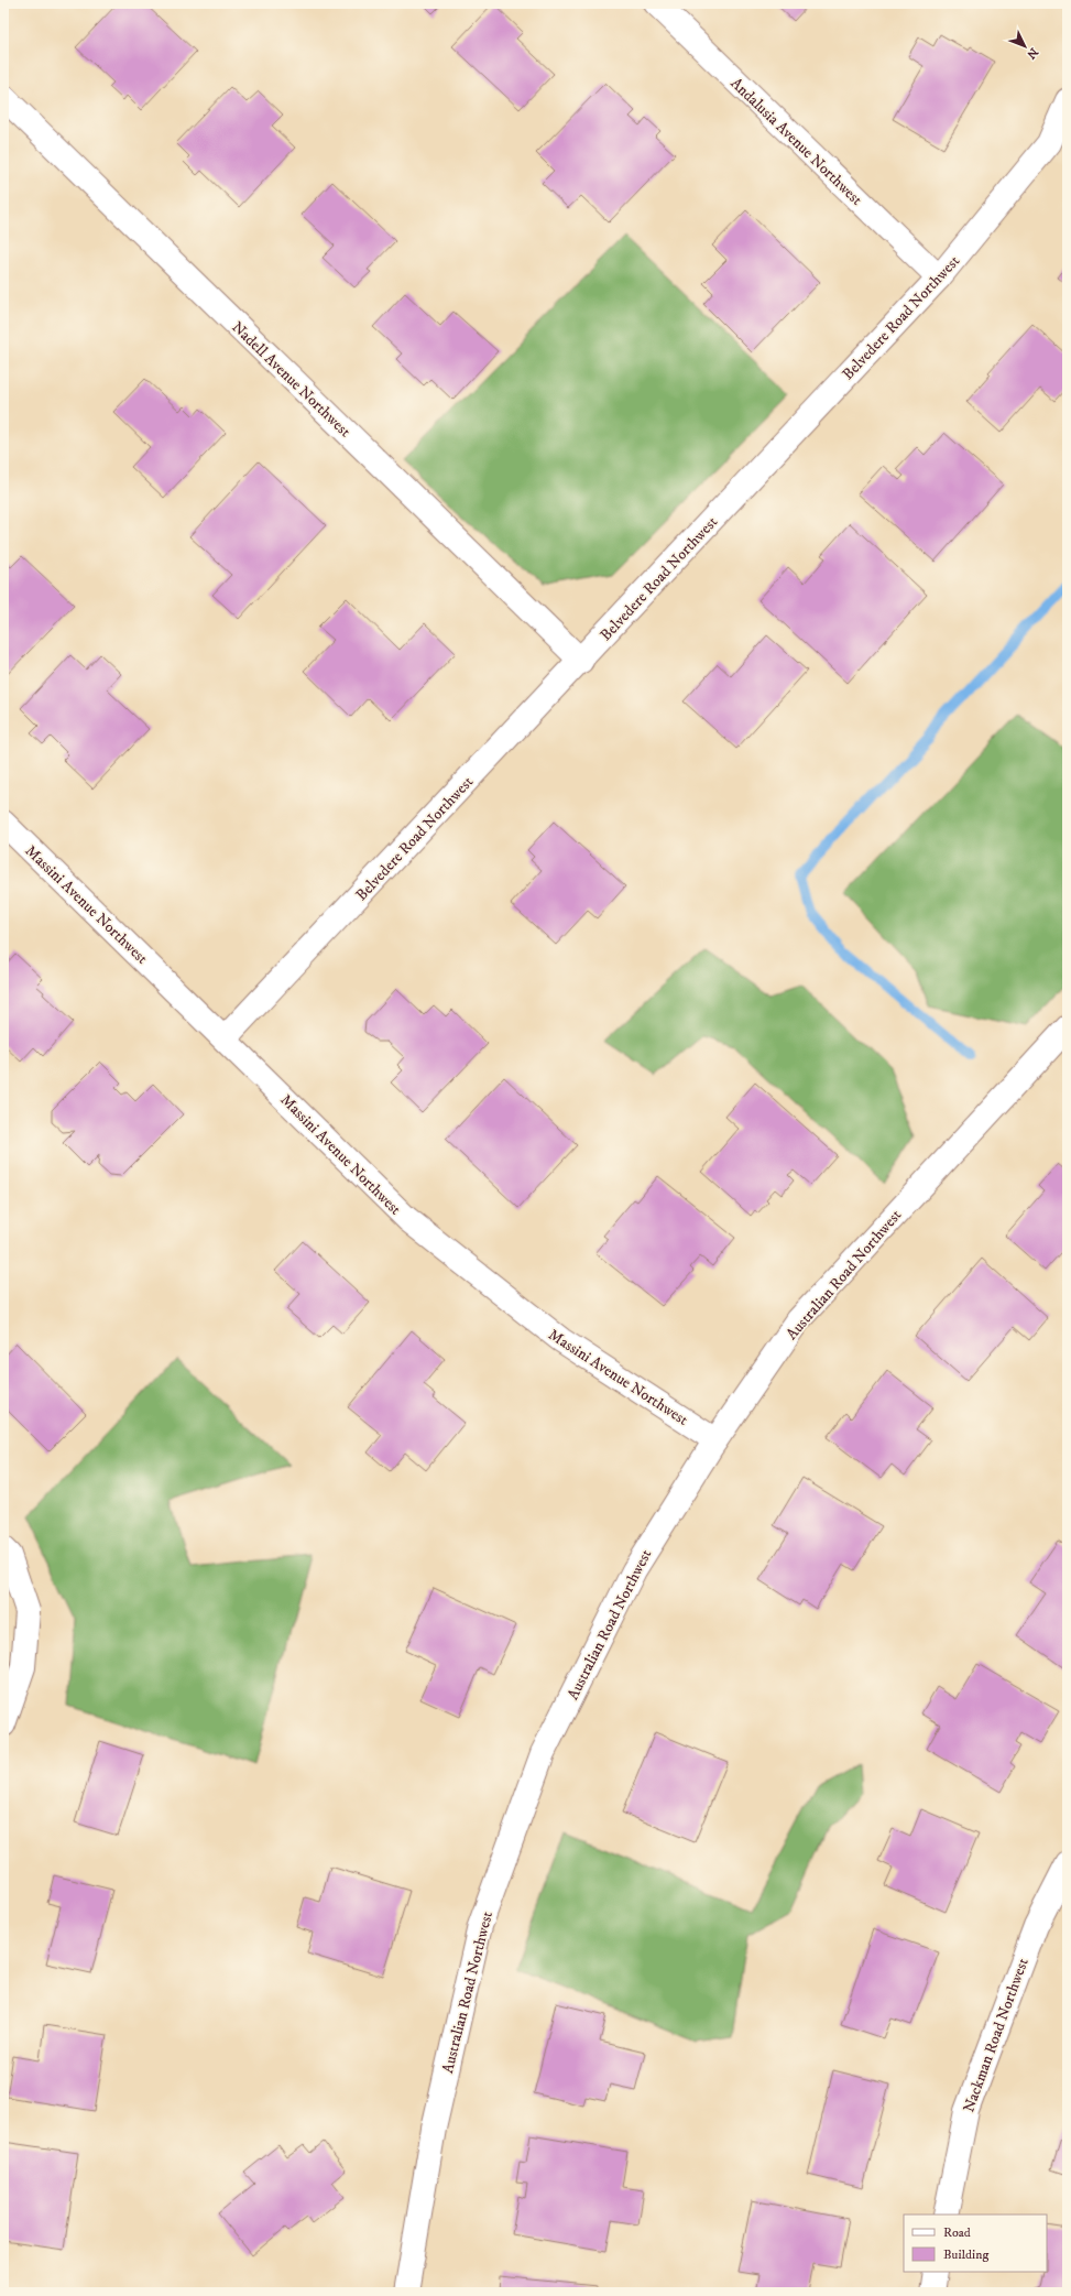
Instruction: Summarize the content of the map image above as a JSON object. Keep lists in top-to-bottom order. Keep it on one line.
{"streets":{"street":["Andalusia Avenue Northwest","Belvedere Road Northwest","Nadell Avenue Northwest","Massini Avenue Northwest","Australian Road Northwest","Nackman Road Northwest"]},"crossings":[["Andalusia Avenue Northwest","Belvedere Road Northwest"],["Belvedere Road Northwest","Nadell Avenue Northwest"],["Belvedere Road Northwest","Massini Avenue Northwest"],["Massini Avenue Northwest","Australian Road Northwest"]],"legend":["Road","Building"],"north":"bottom right"}
